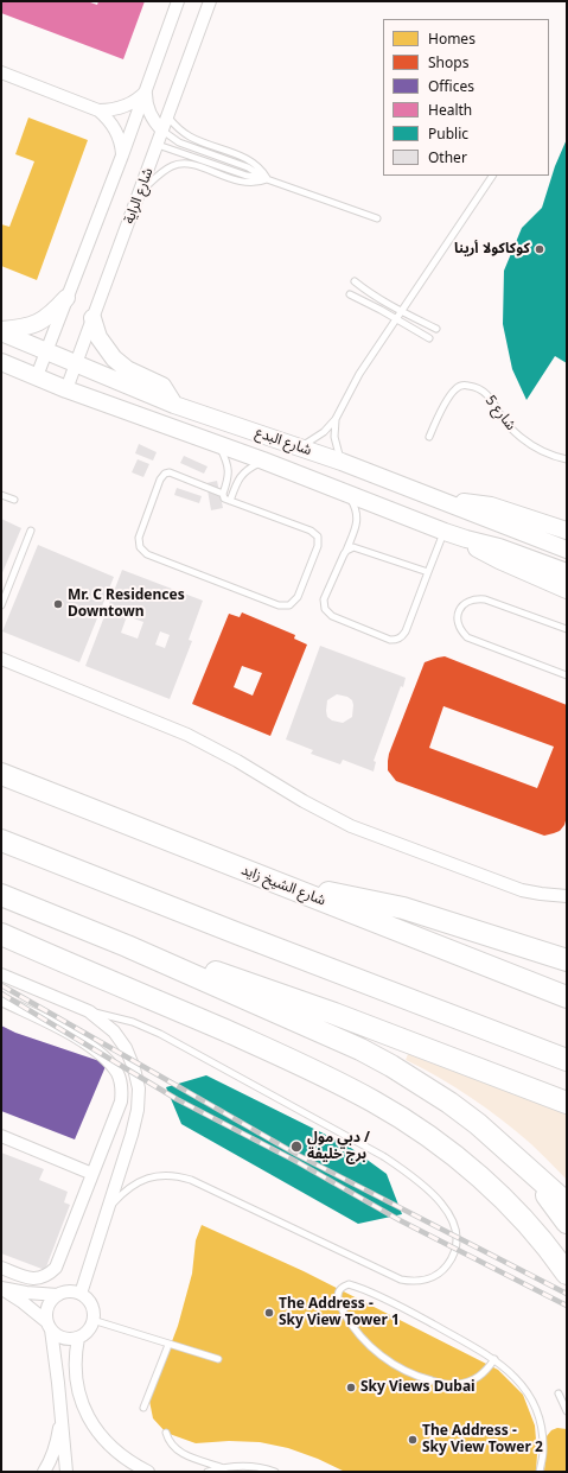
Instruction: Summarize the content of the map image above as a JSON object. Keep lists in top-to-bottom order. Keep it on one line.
{"streets":{"highway":["شارع الشيخ زايد"],"main road":["شارع البدع"],"street":["شارع الراية"],"lane":["شارع 5"]},"crossings":[["شارع الراية","شارع البدع"]],"places":["كوكاكولا أرينا","Mr. C Residences Downtown","دبي مول / برج خليفة","The Address - Sky View Tower 1","Sky Views Dubai","The Address - Sky View Tower 2"],"legend":["Homes","Shops","Offices","Health","Public","Other"]}
